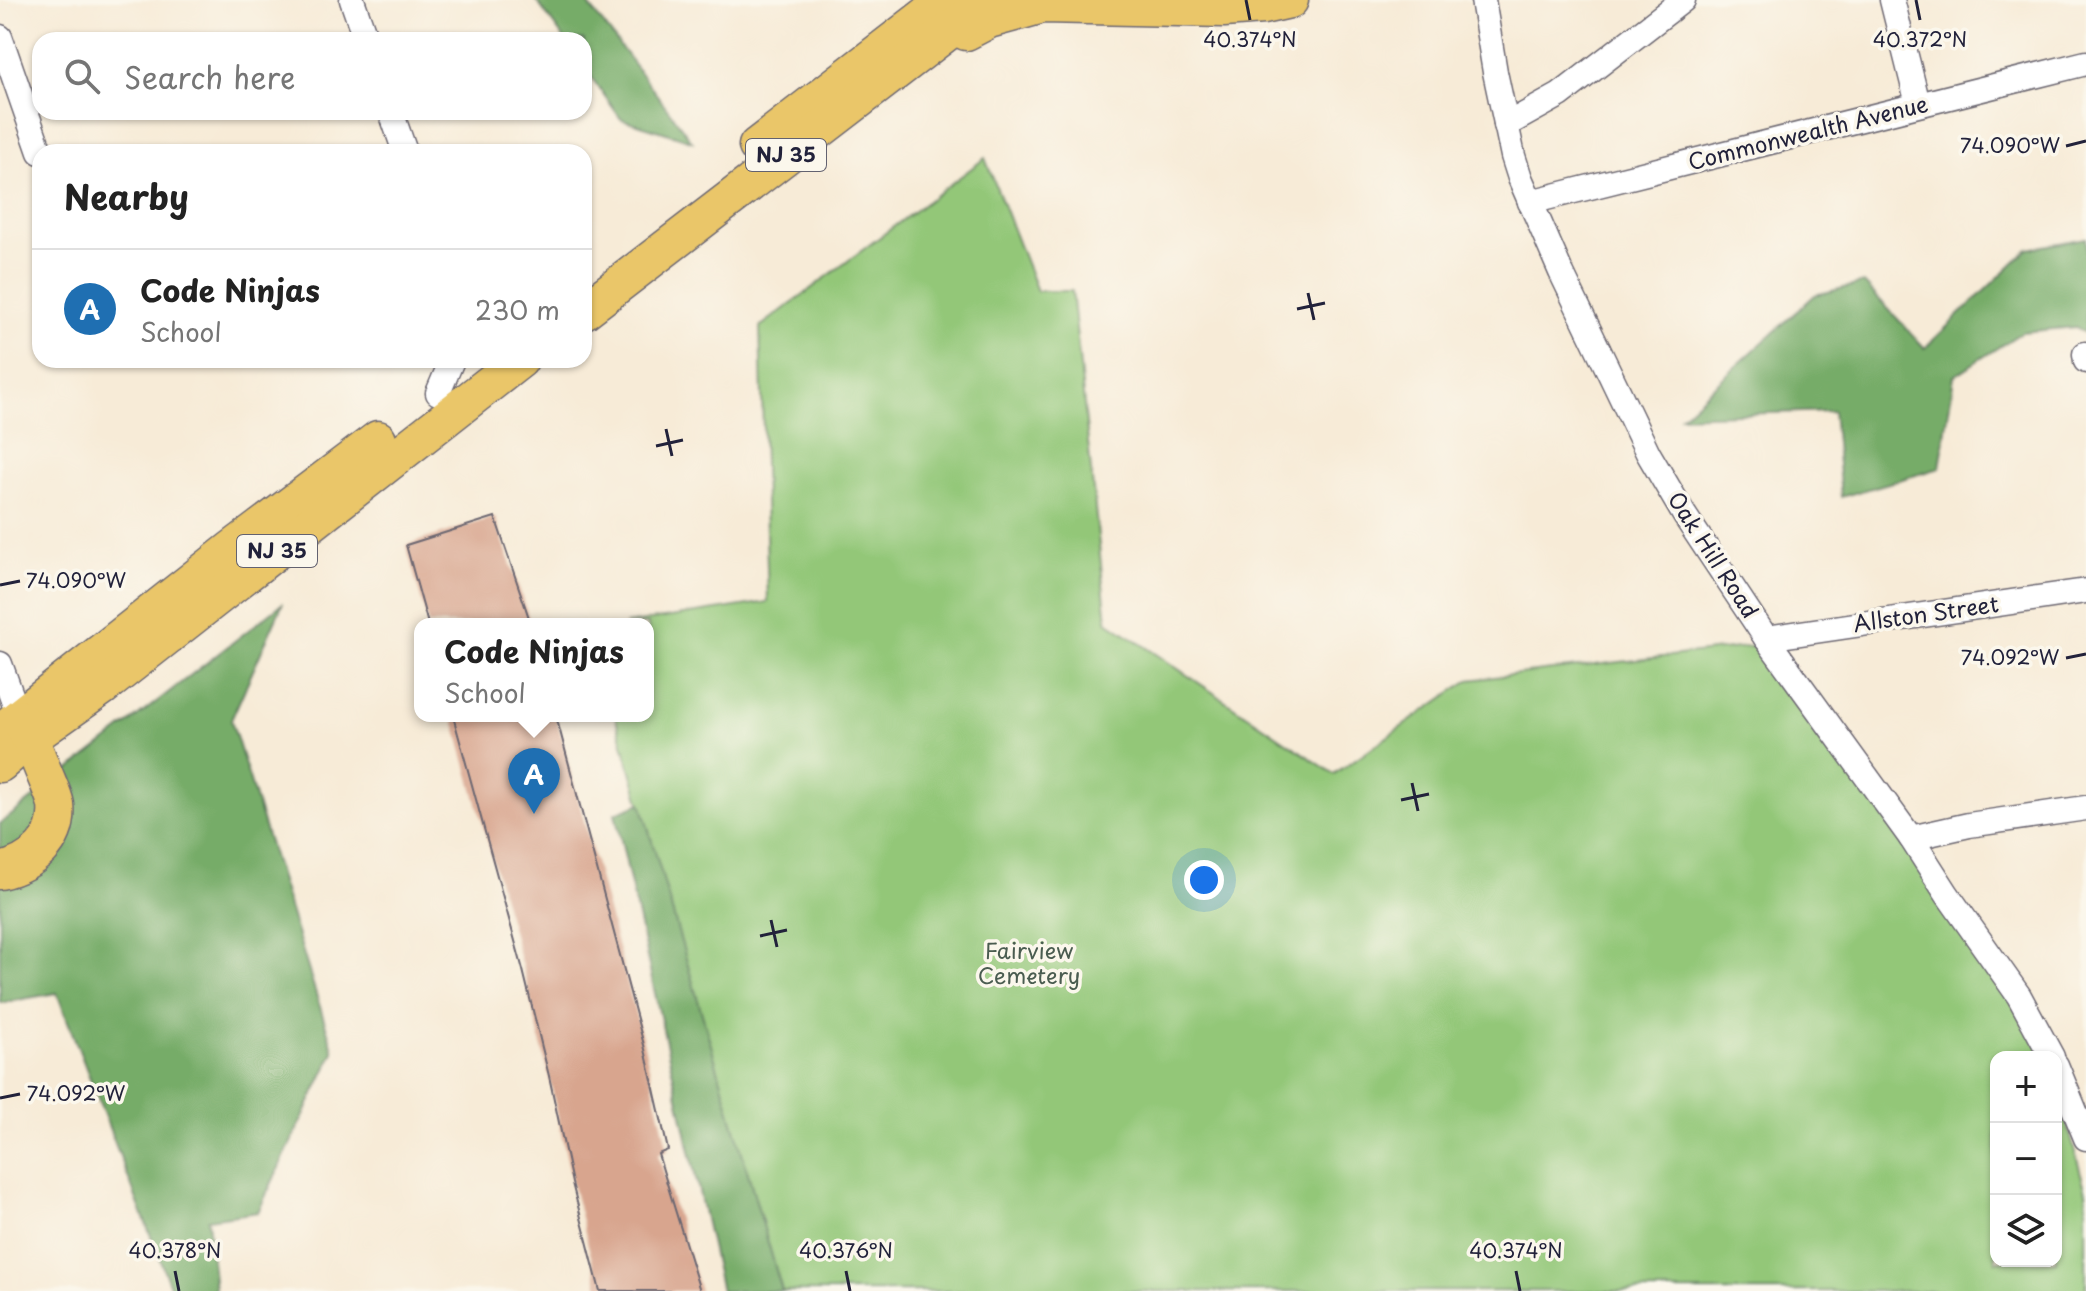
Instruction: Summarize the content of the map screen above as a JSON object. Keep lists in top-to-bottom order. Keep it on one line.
{"streets":{"highway":["NJ 35"],"street":["Commonwealth Avenue","Oak Hill Road","Allston Street"]},"crossings":[["Commonwealth Avenue","Oak Hill Road"],["Oak Hill Road","Allston Street"]],"parks":["Fairview Cemetery"],"page":{"search":"Search here","heading":"Nearby","list":[{"mark":"A","name":"Code Ninjas","note":"School","value":"230 m"}],"popup":["Code Ninjas","School"],"pins":"A","map_buttons":["+","−"]},"coordinates":["40.374°N","40.372°N","74.090°W","74.092°W","40.378°N","40.376°N"]}
